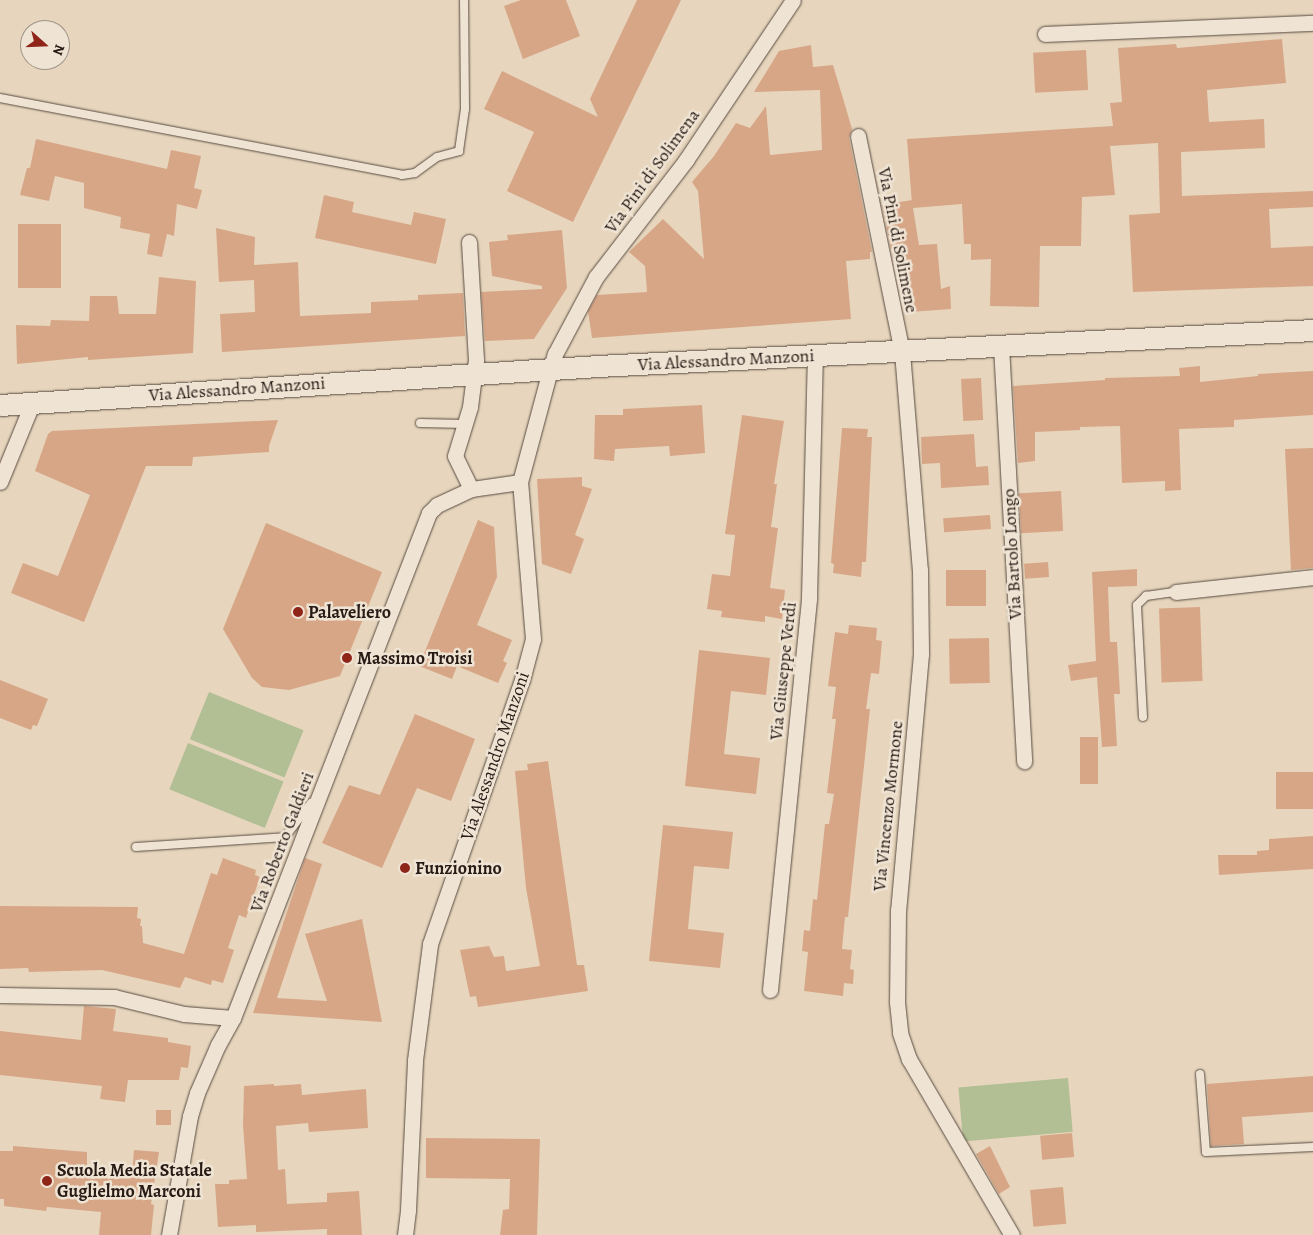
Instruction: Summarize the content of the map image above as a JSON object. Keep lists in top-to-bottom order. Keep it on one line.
{"streets":{"street":["Via Pini di Solimena","Via Pini di Solimene","Via Alessandro Manzoni","Via Bartolo Longo","Via Giuseppe Verdi","Via Vincenzo Mormone","Via Roberto Galdieri"]},"crossings":[["Via Pini di Solimena","Via Alessandro Manzoni"],["Via Pini di Solimene","Via Alessandro Manzoni"],["Via Pini di Solimene","Via Vincenzo Mormone"],["Via Alessandro Manzoni","Via Giuseppe Verdi"],["Via Alessandro Manzoni","Via Vincenzo Mormone"]],"places":["Palaveliero","Massimo Troisi","Funzionino","Scuola Media Statale Guglielmo Marconi"],"north":"right"}
